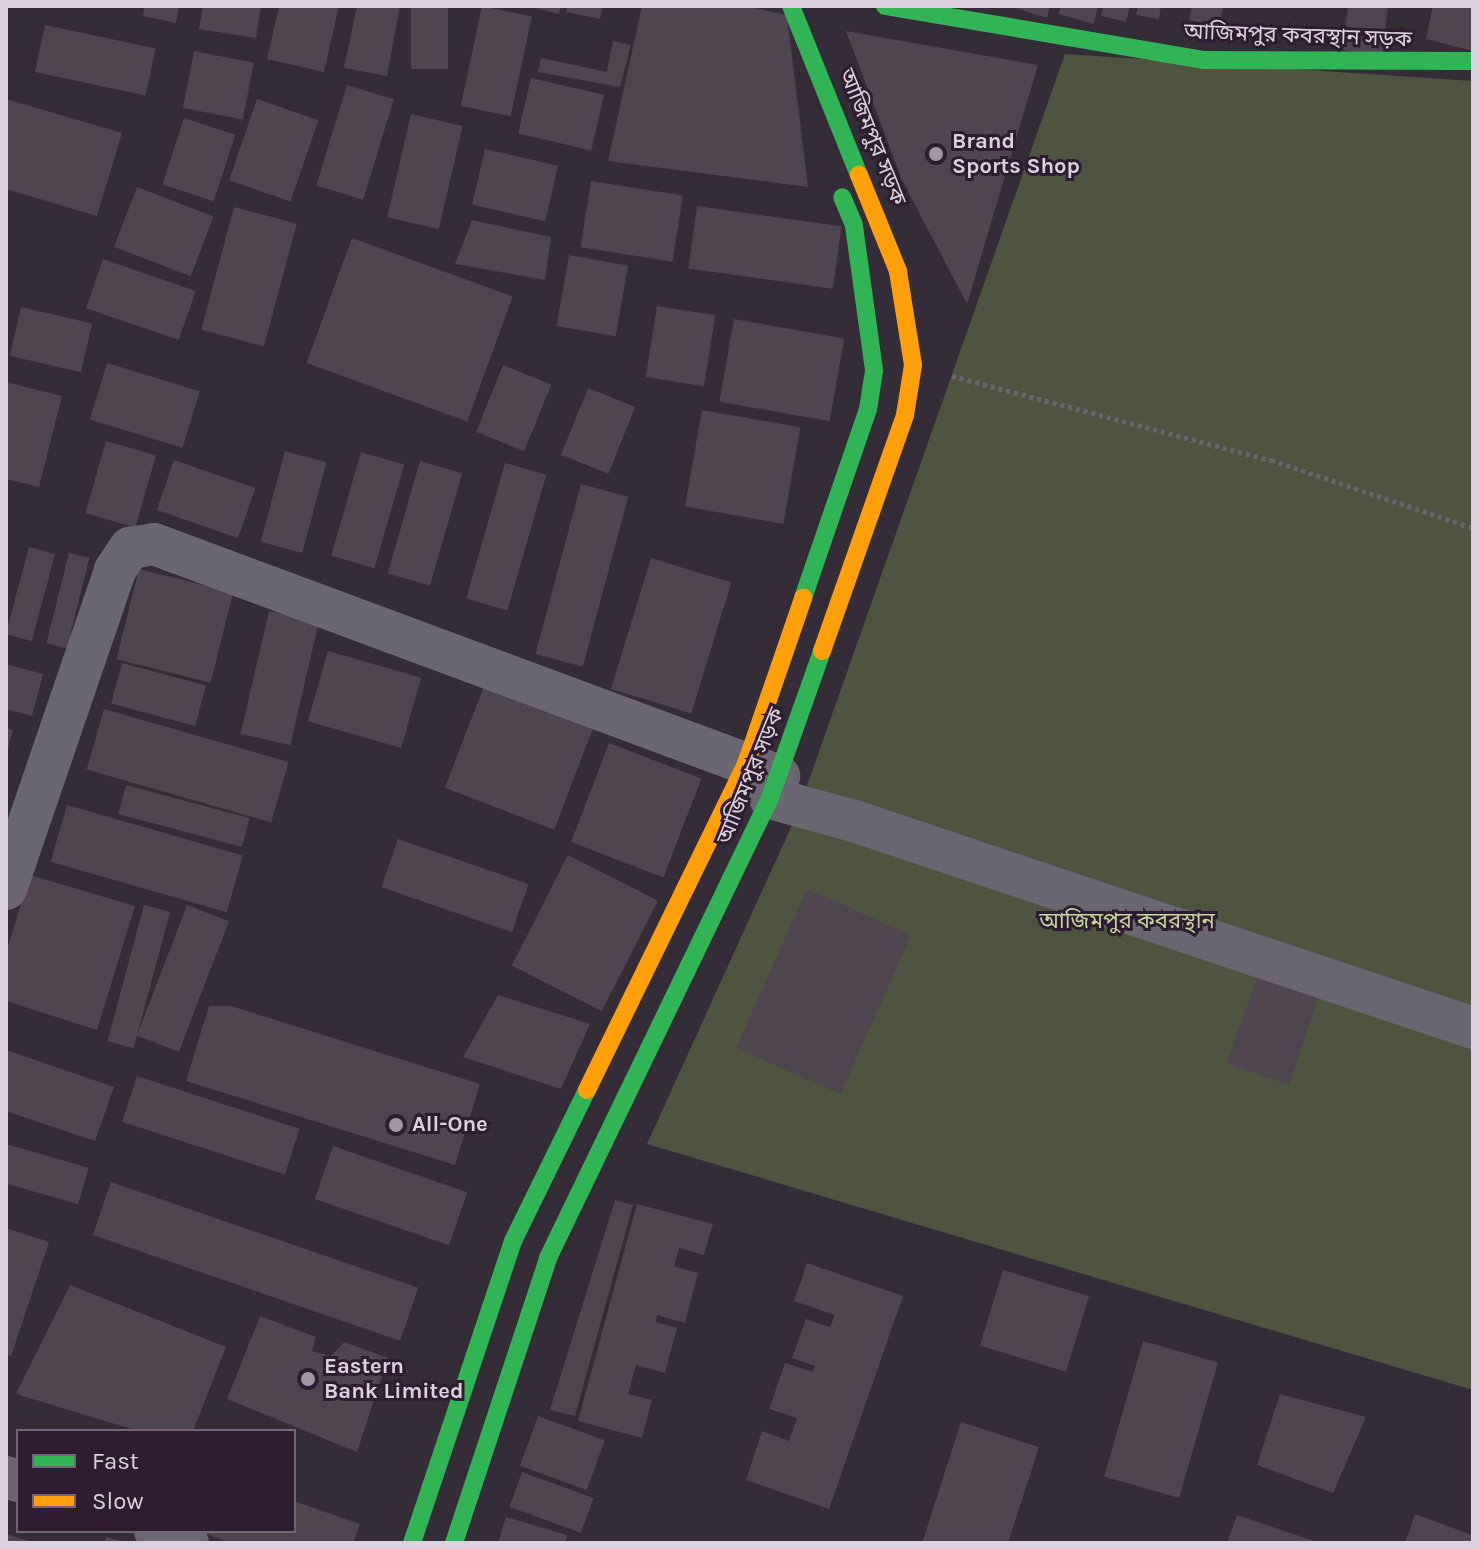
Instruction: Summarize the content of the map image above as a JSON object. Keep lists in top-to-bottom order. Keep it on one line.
{"streets":{"main road":["আজিমপুর কবরস্থান সড়ক","আজিমপুর সড়ক"]},"parks":["আজিমপুর কবরস্থান"],"places":["Brand Sports Shop","All-One","Eastern Bank Limited"],"legend":["Fast","Slow"]}
